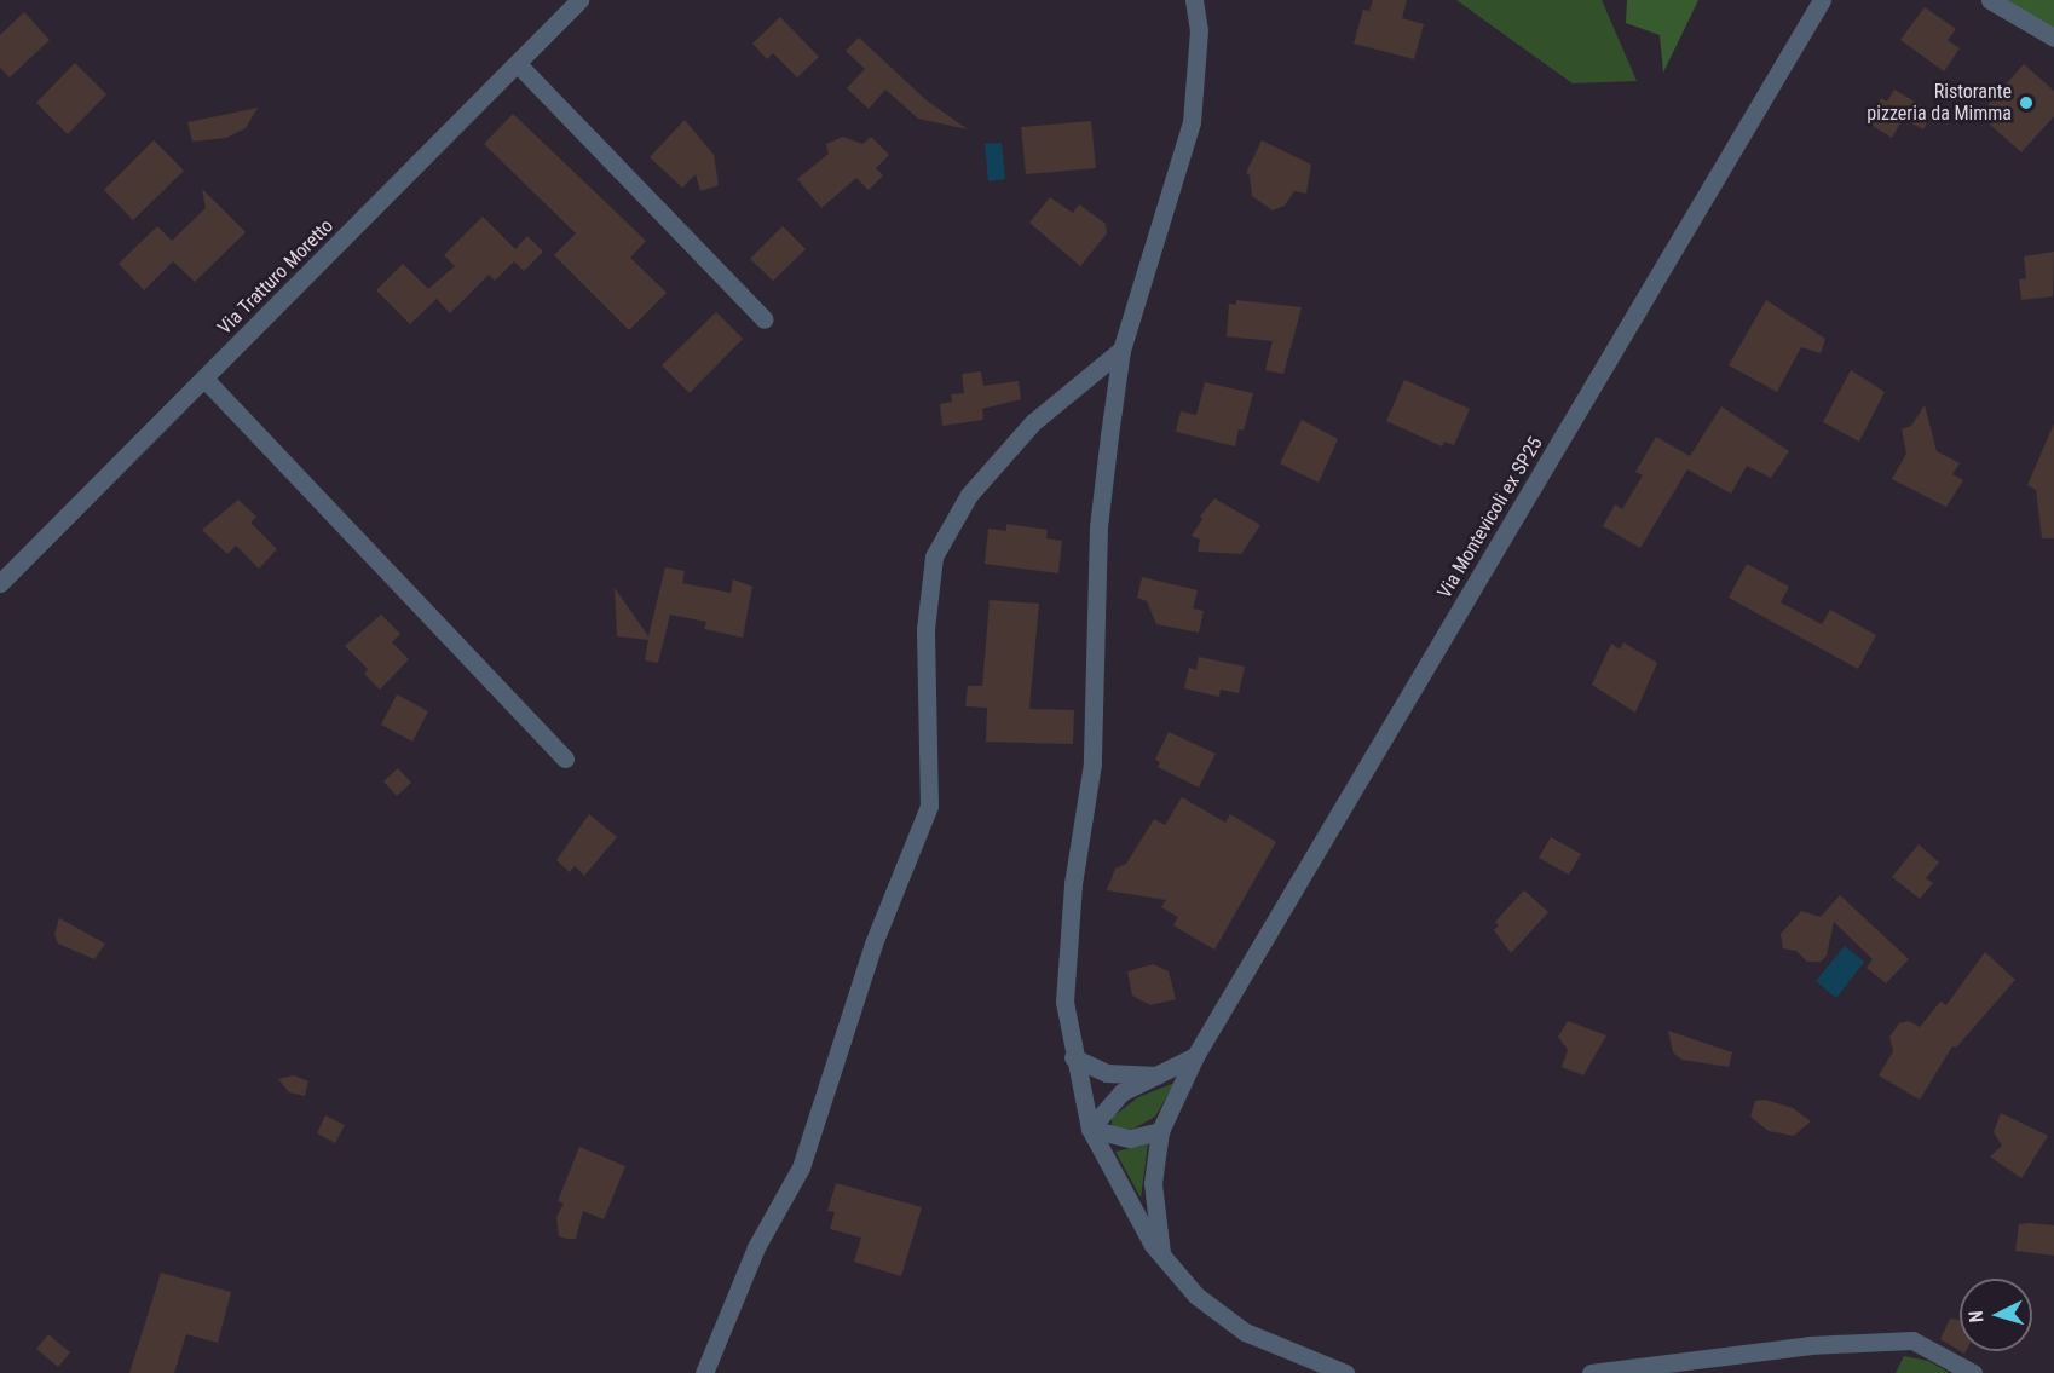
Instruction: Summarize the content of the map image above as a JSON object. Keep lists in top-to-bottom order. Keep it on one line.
{"streets":{"street":["Via Tratturo Moretto","Via Montevicoli ex SP25"]},"places":["Ristorante pizzeria da Mimma"],"north":"left"}
